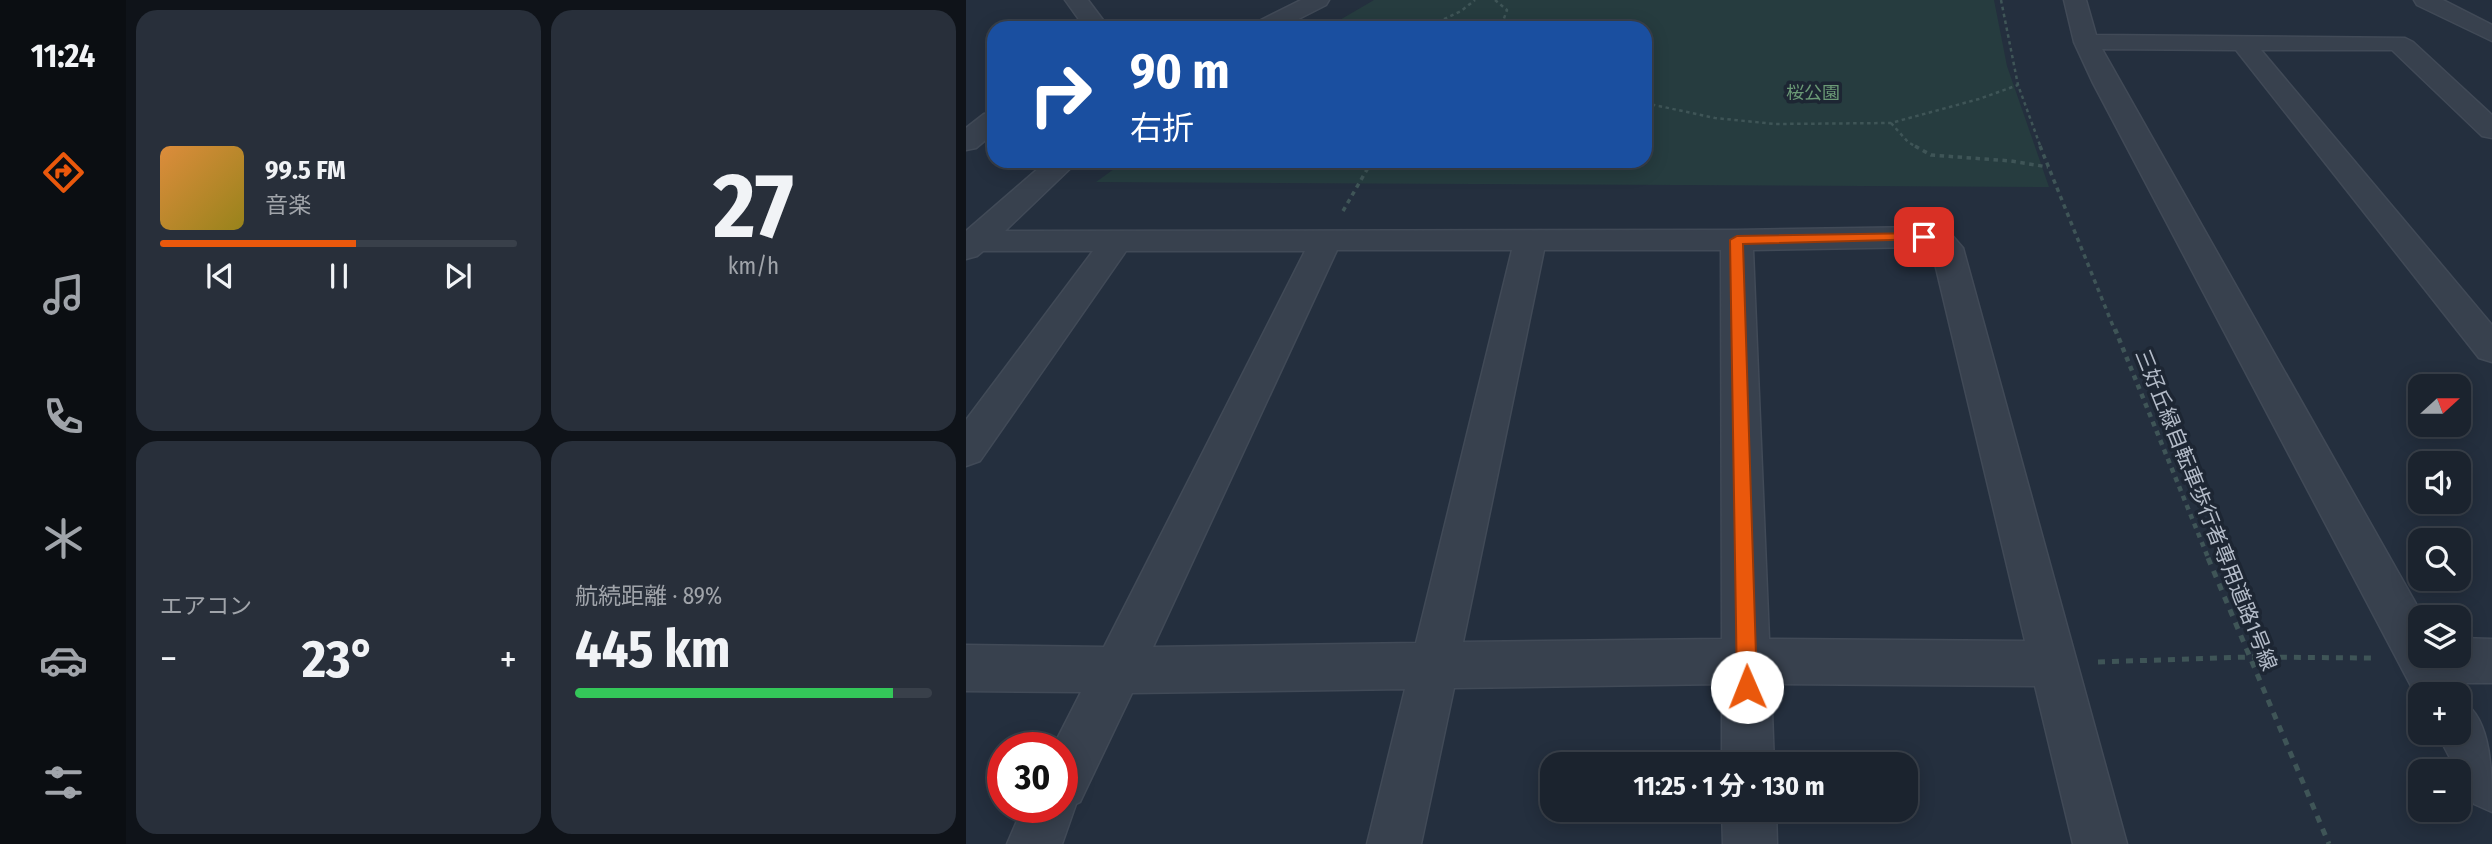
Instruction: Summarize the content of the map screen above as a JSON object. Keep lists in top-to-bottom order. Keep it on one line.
{"streets":{"path":["三好丘緑自転車歩行者専用道路1号線"]},"parks":["桜公園"],"north":"right","page":{"tabs":"11:24","tile":[["27","km/h"],"エアコン",["航続距離 · 89%","445 km"]],"turn":["90 m","右折"],"song":["99.5 FM","音楽"],"map_buttons":["+","−"],"heat":["−","23°","+"],"limit":"30","trip":"11:25 · 1 分 · 130 m"}}
